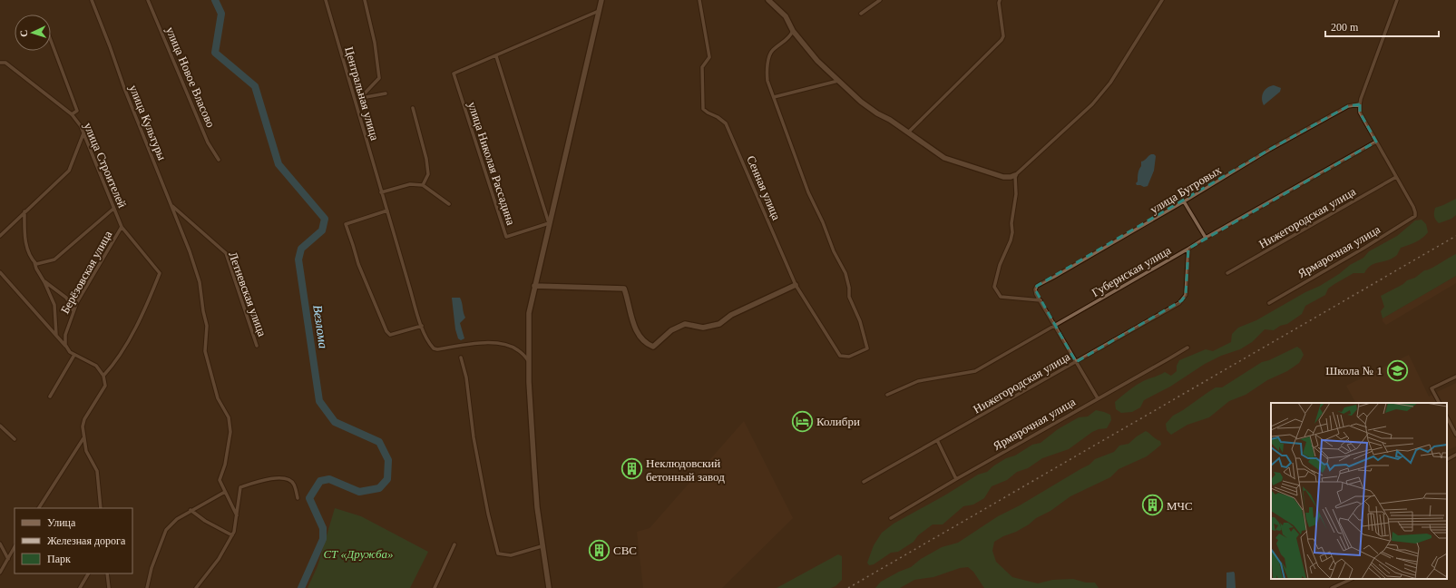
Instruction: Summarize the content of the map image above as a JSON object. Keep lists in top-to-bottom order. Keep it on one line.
{"streets":{"street":["улица Новое Власово","Центральная улица","улица Культуры","улица Николая Рассадина","улица Строителей","Сенная улица","улица Бугровых","Нижегородская улица","Ярмарочная улица","Губернская улица","Берёзовская улица","Летневская улица"]},"crossings":[["улица Культуры","Летневская улица"],["улица Строителей","Берёзовская улица"],["Нижегородская улица","Ярмарочная улица"],["Нижегородская улица","Губернская улица"]],"water":["Везлома"],"parks":["СТ «Дружба»"],"places":{"school or university":["Школа № 1"],"hotel":["Колибри"],"building":["Неклюдовский бетонный завод","МЧС","СВС"]},"legend":["Улица","Железная дорога","Парк"],"scale_bar":"200 m","north":"left"}
